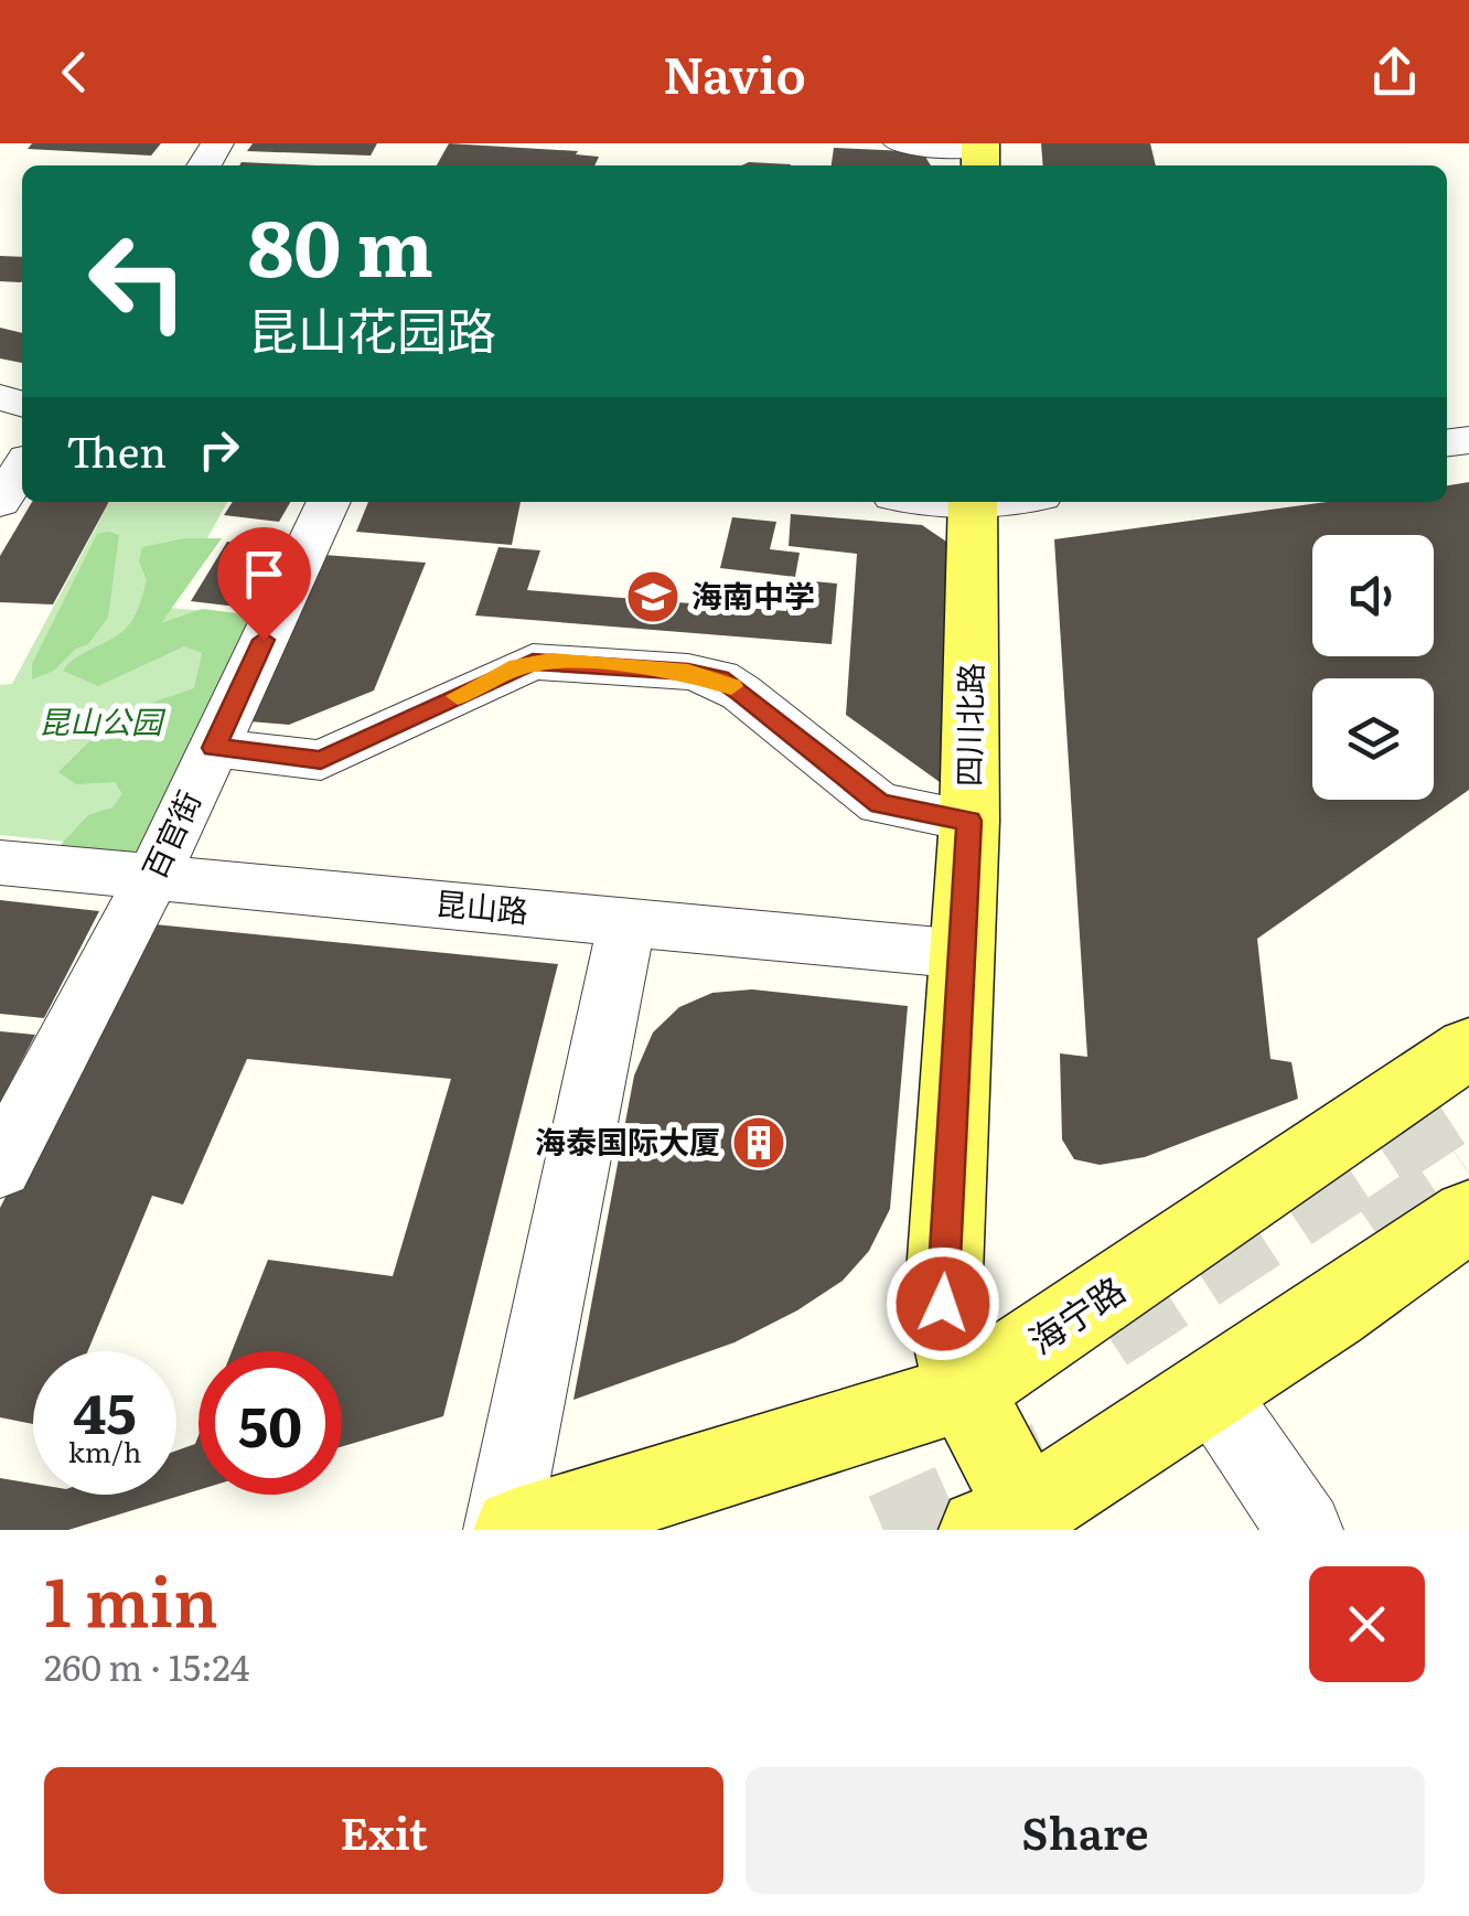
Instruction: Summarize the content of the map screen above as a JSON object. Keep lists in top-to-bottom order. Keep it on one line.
{"streets":{"main road":["四川北路","海宁路"],"street":["百官街","昆山路"]},"crossings":[["四川北路","昆山路"],["四川北路","海宁路"],["百官街","昆山路"]],"parks":["昆山公园"],"places":{"school or university":["海南中学"],"building":["海泰国际大厦"]},"page":{"header":"Navio","turn":["80 m","昆山花园路"],"then":"Then","speed":"45 km/h","limit":"50","heading":["1 min","260 m · 15:24"],"buttons":["Exit","Share"]}}
